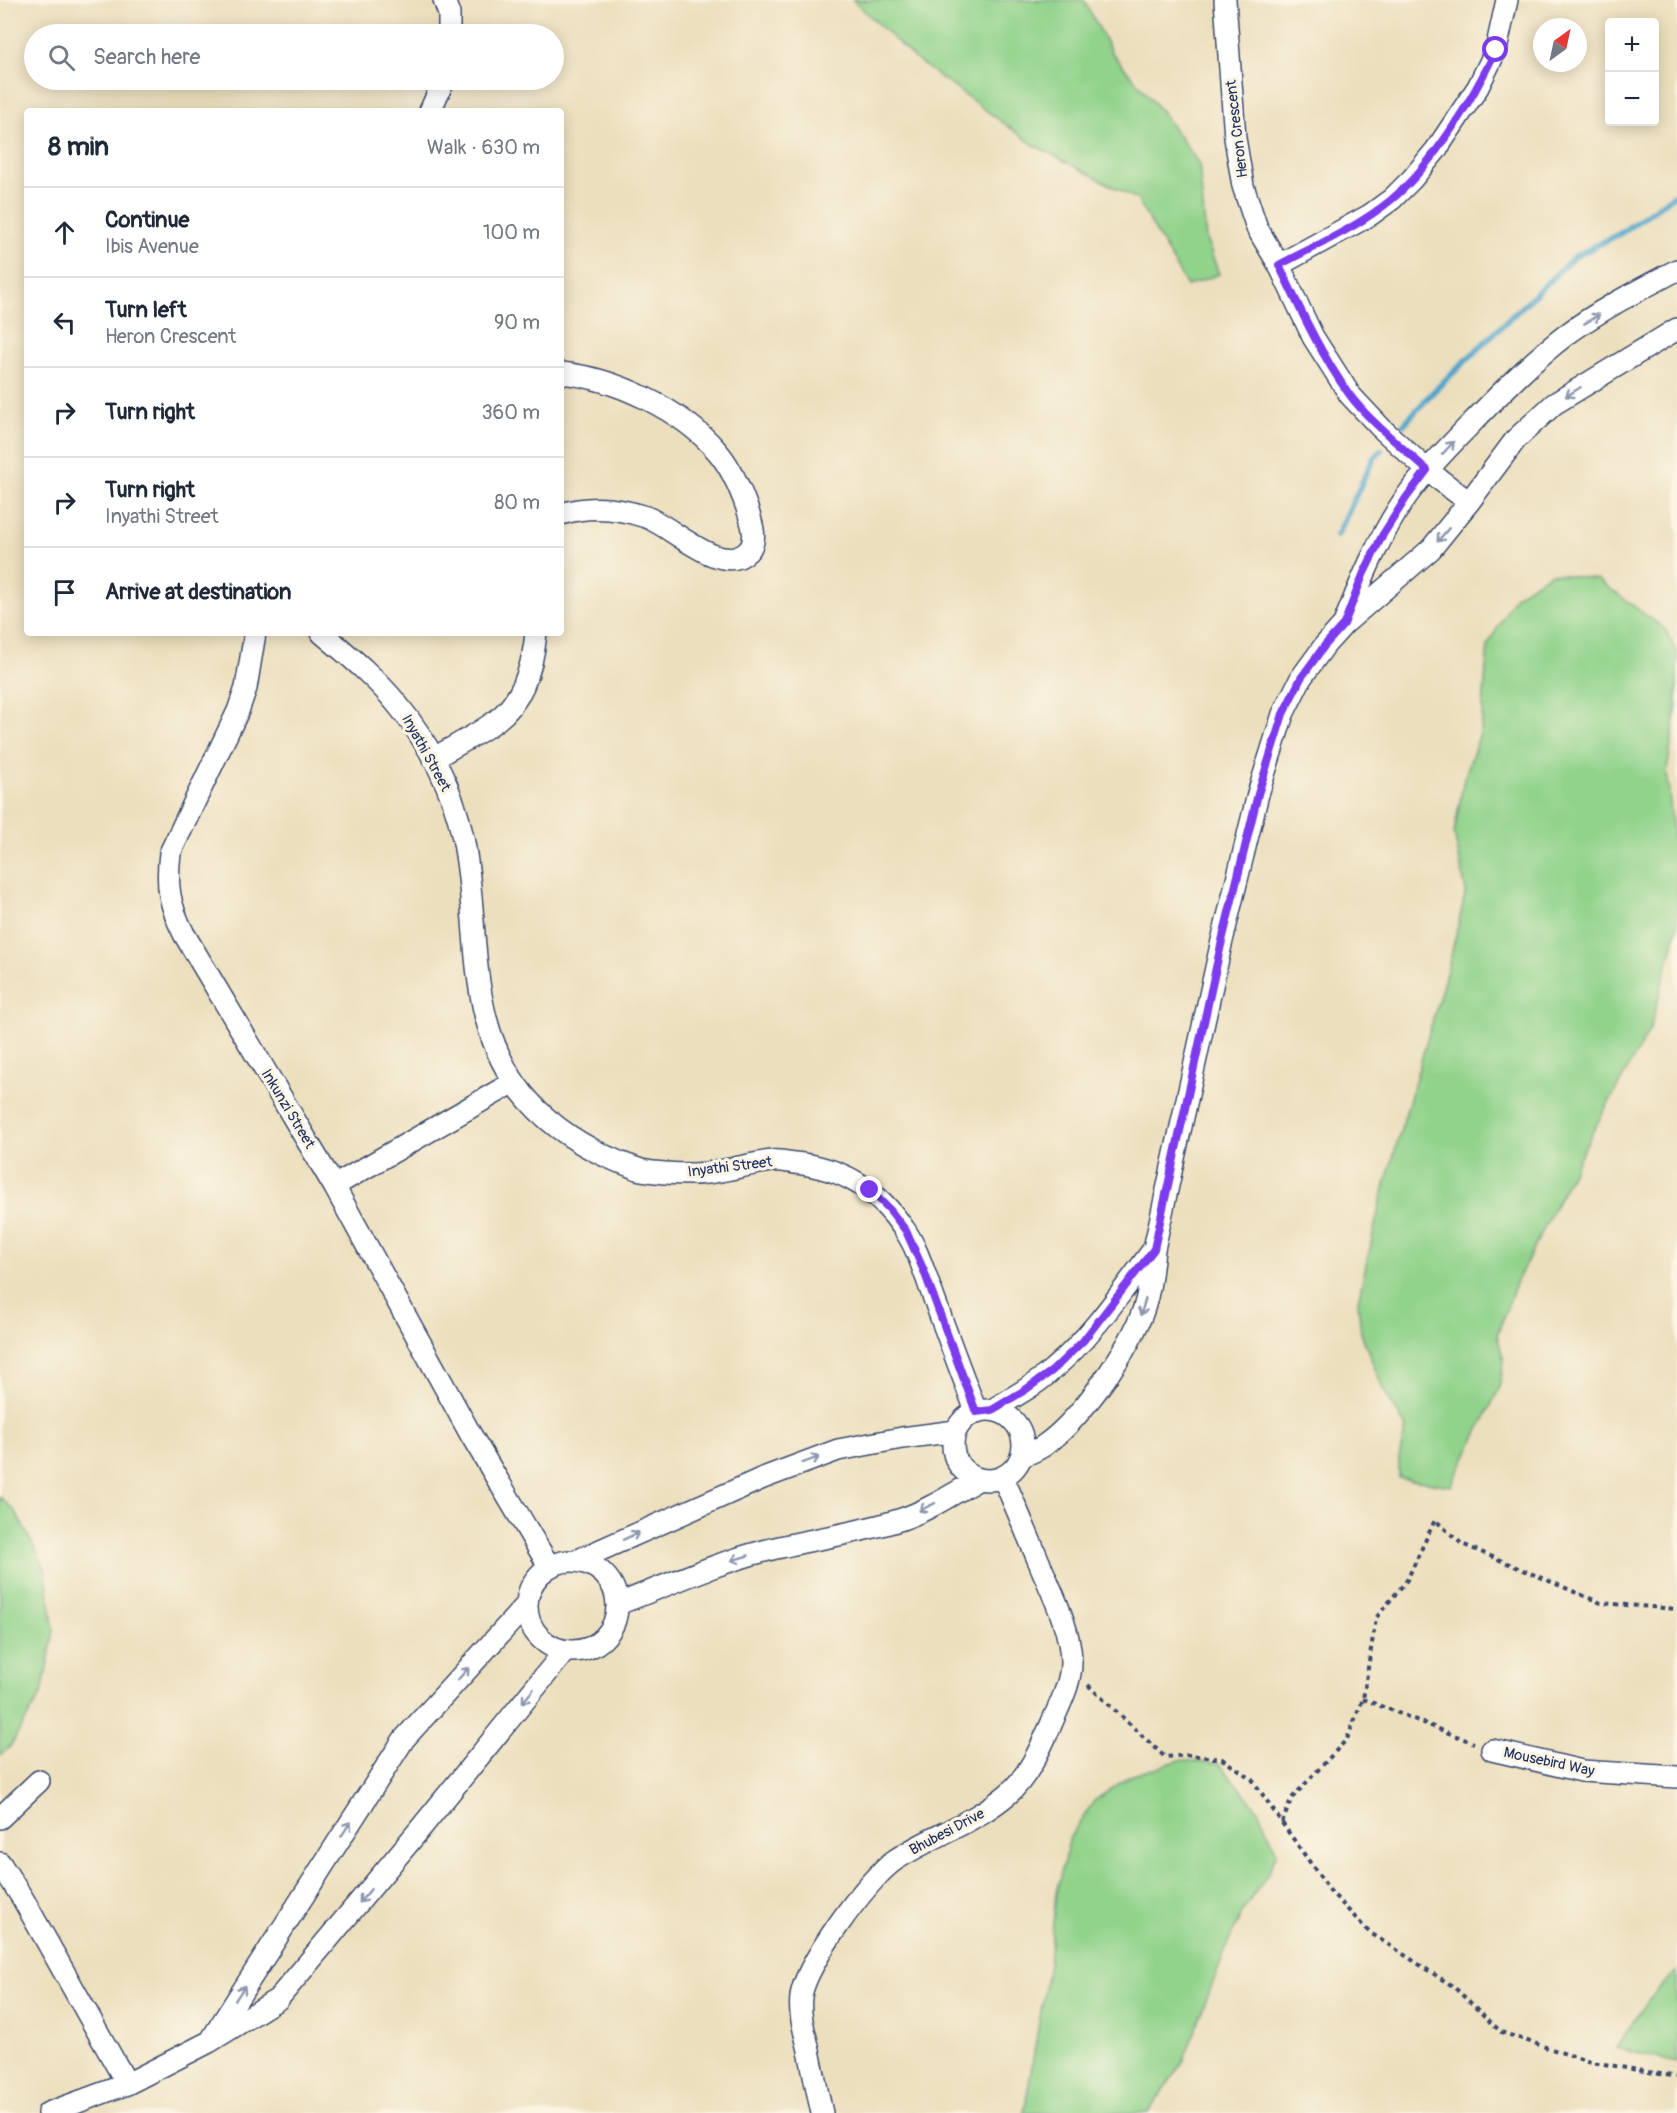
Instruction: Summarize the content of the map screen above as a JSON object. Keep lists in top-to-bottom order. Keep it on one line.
{"streets":{"street":["Heron Crescent","Inyathi Street","Inkunzi Street","Mousebird Way","Bhubesi Drive"]},"crossings":[["Inyathi Street","Bhubesi Drive"]],"north":"top right","page":{"map_buttons":["+","−"],"search":"Search here","heading":["8 min","Walk · 630 m"],"list":[["Continue","Ibis Avenue","100 m"],["Turn left","Heron Crescent","90 m"],["Turn right","360 m"],["Turn right","Inyathi Street","80 m"],"Arrive at destination"]}}
